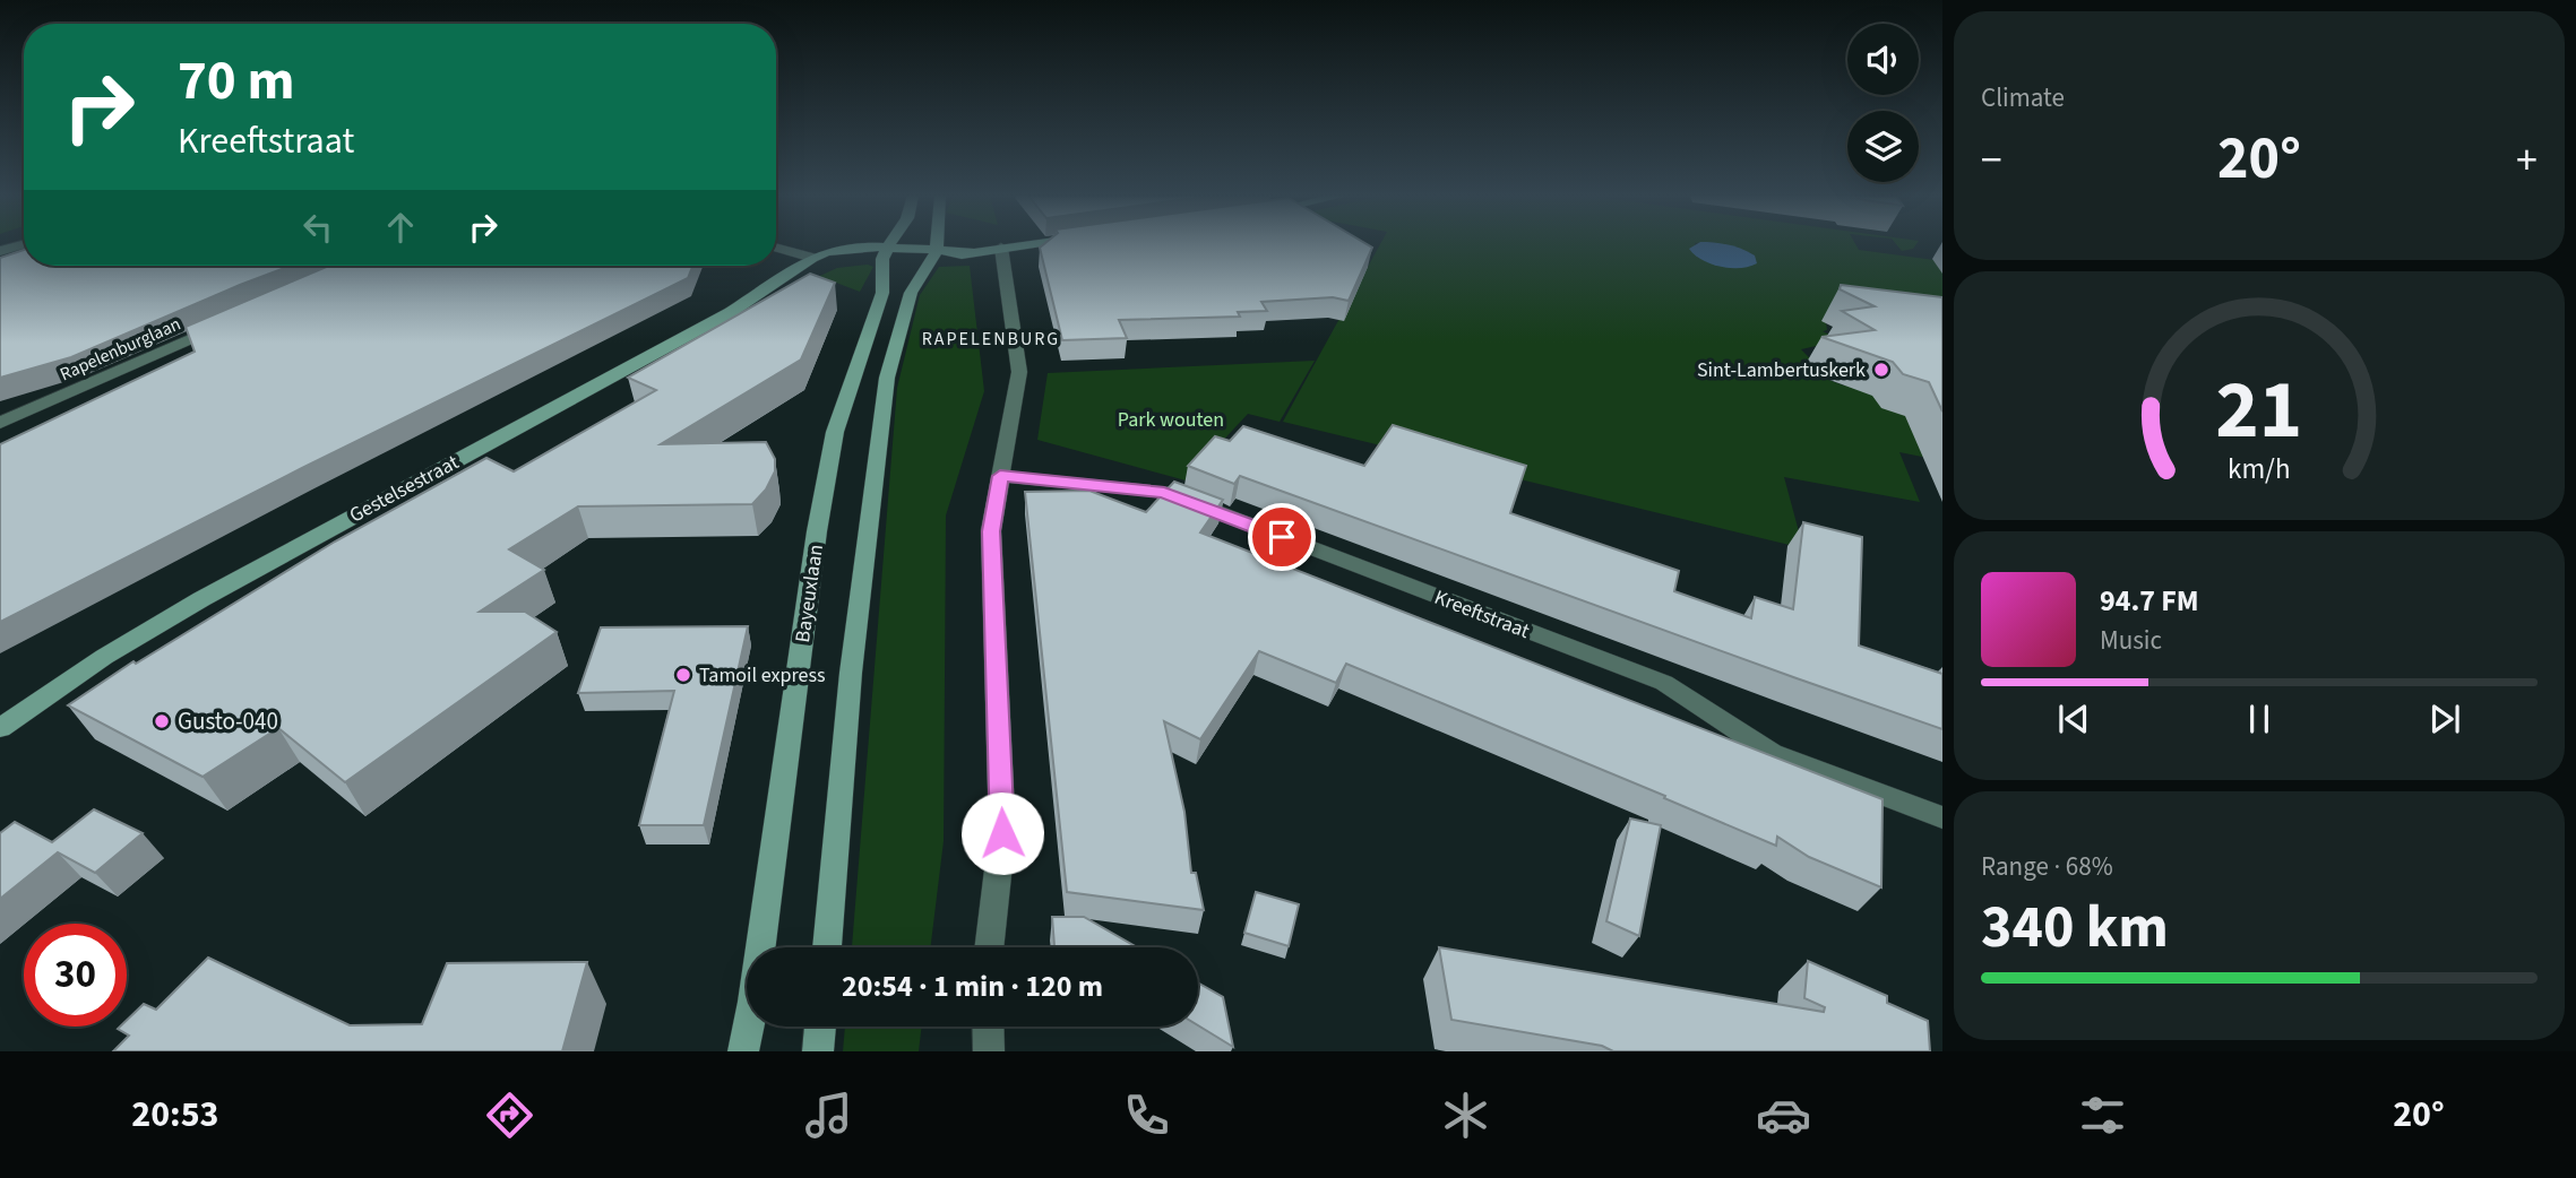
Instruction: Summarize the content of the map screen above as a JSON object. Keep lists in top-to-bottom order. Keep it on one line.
{"streets":{"main road":["Gestelsestraat","Bayeuxlaan"],"street":["Rapelenburglaan","Kreeftstraat"]},"districts":["RAPELENBURG"],"parks":["Park wouten"],"places":["Sint-Lambertuskerk","Tamoil express","Gusto-040"],"page":{"tile":["Climate",["Range · 68%","340 km"]],"turn":["70 m","Kreeftstraat"],"heat":["−","20°","+"],"song":["94.7 FM","Music"],"limit":"30","trip":"20:54 · 1 min · 120 m","tabs":["20:53","20°"],"gauge":["21","km/h"]}}
